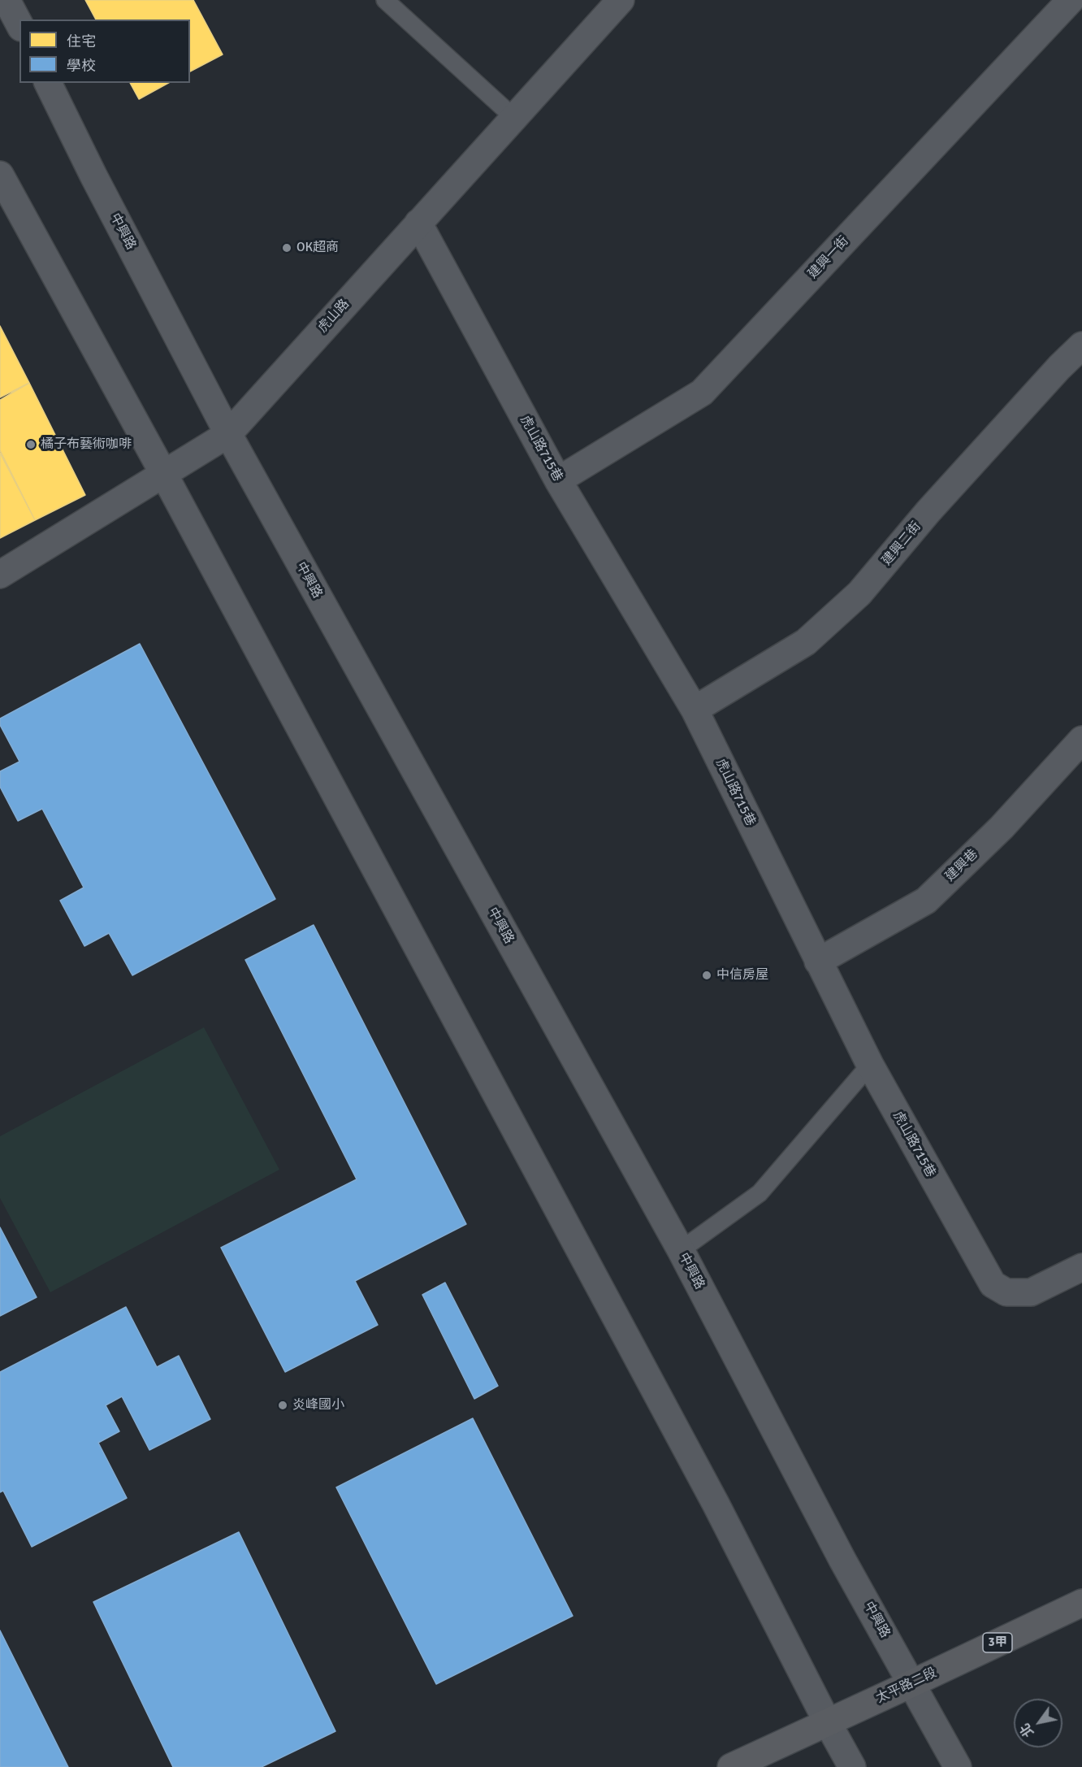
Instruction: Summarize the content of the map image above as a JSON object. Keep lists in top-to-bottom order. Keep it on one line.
{"streets":{"main road":["3甲","太平路二段"],"street":["中興路","建興一街","虎山路","虎山路715巷","建興二街","建興巷"]},"crossings":[["中興路","虎山路"],["中興路","太平路二段"],["建興一街","虎山路715巷"],["虎山路","虎山路715巷"],["虎山路715巷","建興二街"],["虎山路715巷","建興巷"]],"places":["OK超商","橘子布藝術咖啡","中信房屋","炎峰國小"],"legend":["住宅","學校"],"north":"bottom left"}
